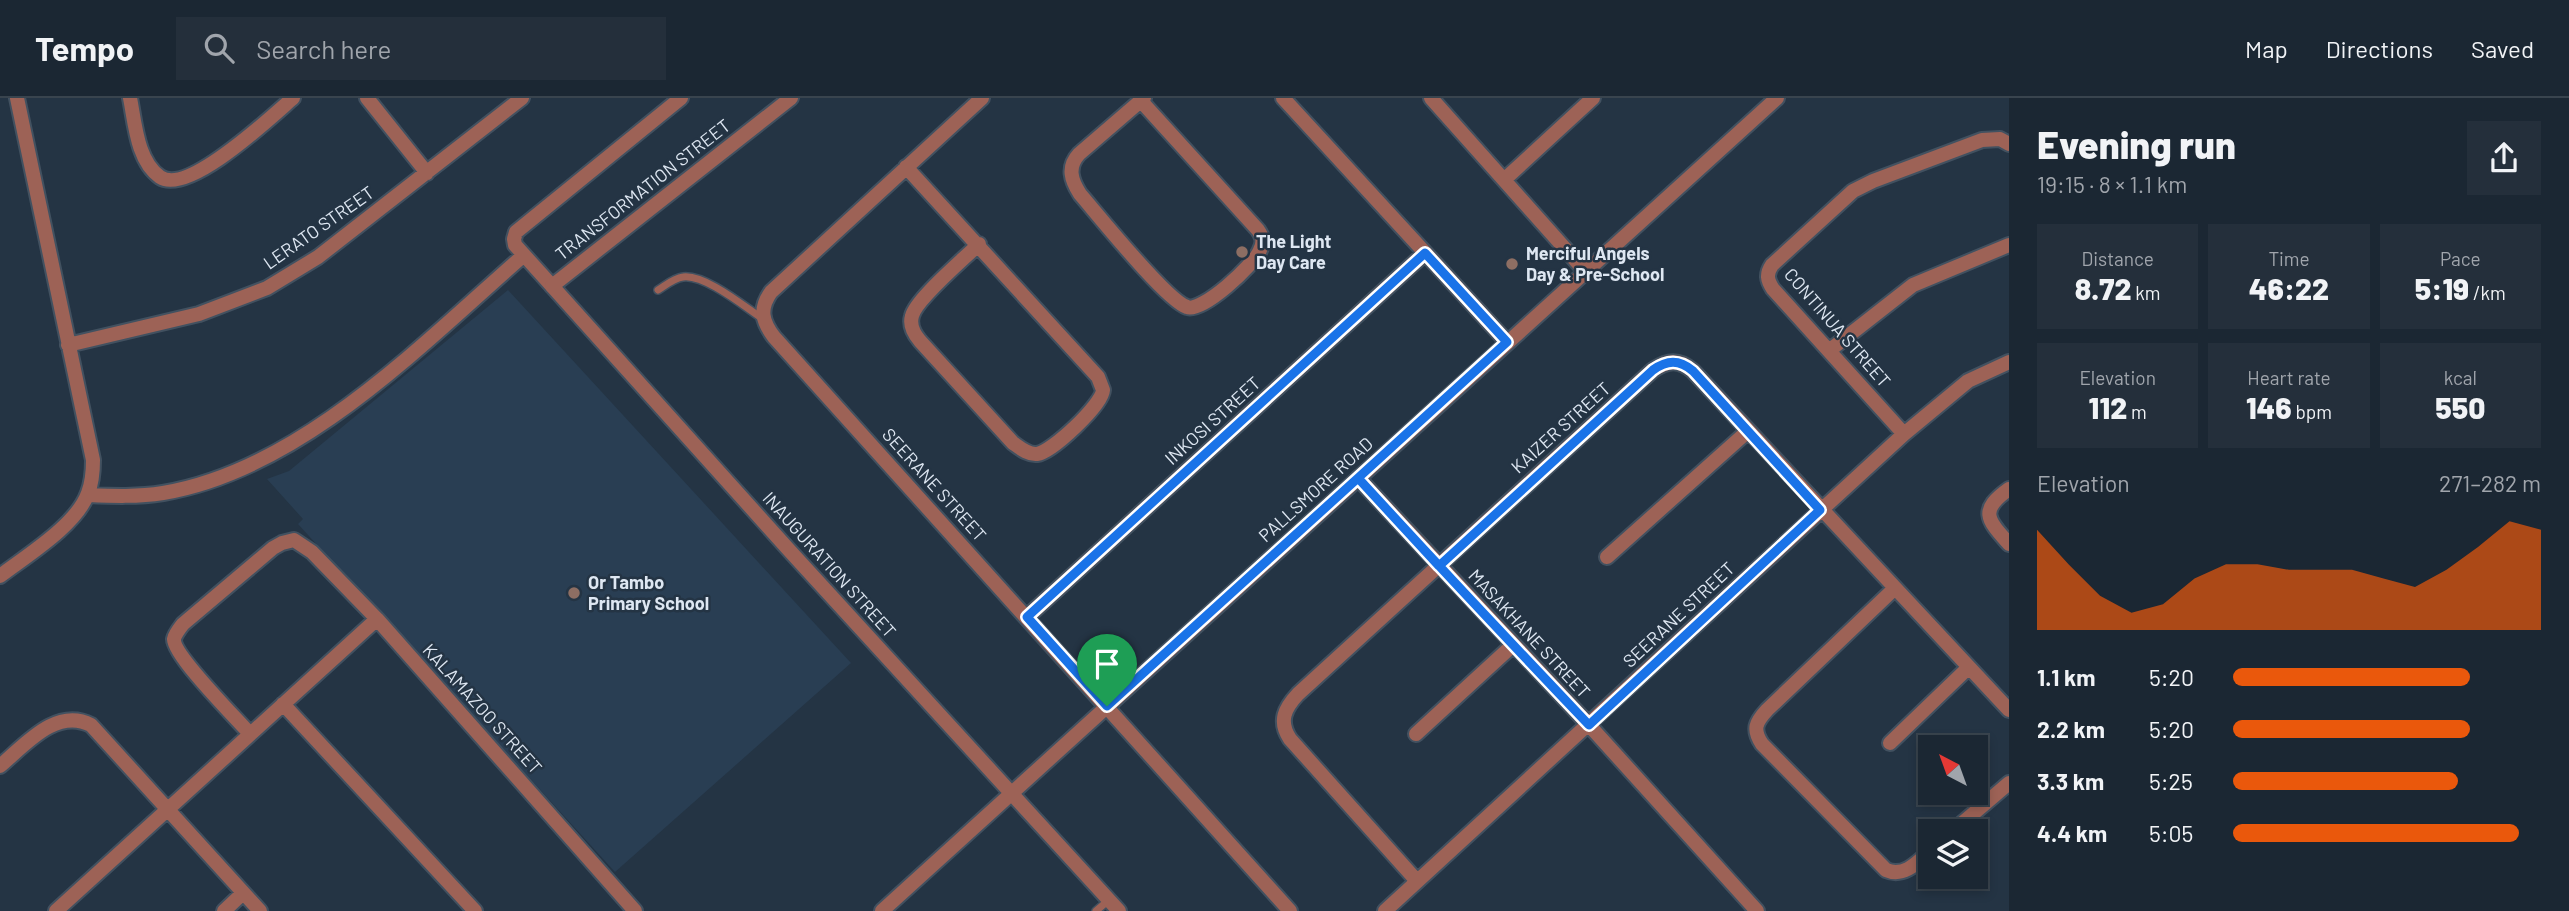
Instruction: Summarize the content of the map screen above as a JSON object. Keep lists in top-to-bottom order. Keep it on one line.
{"streets":{"street":["TRANSFORMATION STREET","LERATO STREET","CONTINUA STREET","INKOSI STREET","KAIZER STREET","SEERANE STREET","PALLSMORE ROAD","INAUGURATION STREET","MASAKHANE STREET","KALAMAZOO STREET"]},"crossings":[["TRANSFORMATION STREET","INAUGURATION STREET"],["CONTINUA STREET","SEERANE STREET"],["INKOSI STREET","SEERANE STREET"],["KAIZER STREET","SEERANE STREET"],["KAIZER STREET","MASAKHANE STREET"],["SEERANE STREET","PALLSMORE ROAD"],["SEERANE STREET","MASAKHANE STREET"],["PALLSMORE ROAD","INAUGURATION STREET"],["PALLSMORE ROAD","MASAKHANE STREET"]],"places":["The Light Day Care","Merciful Angels Day & Pre-School","Or Tambo Primary School"],"north":"top left","page":{"header":"Tempo","search":"Search here","nav":["Map","Directions","Saved"],"heading":["Evening run","19:15 · 8 × 1.1 km"],"stats":[["Distance","8.72 km"],["Time","46:22"],["Pace","5:19 /km"],["Elevation","112 m"],["Heart rate","146 bpm"],["kcal","550"]],"chart":["Elevation","271–282 m"],"list":[{"name":"1.1 km","note":"5:20"},{"name":"2.2 km","note":"5:20"},{"name":"3.3 km","note":"5:25"},{"name":"4.4 km","note":"5:05"}]}}
